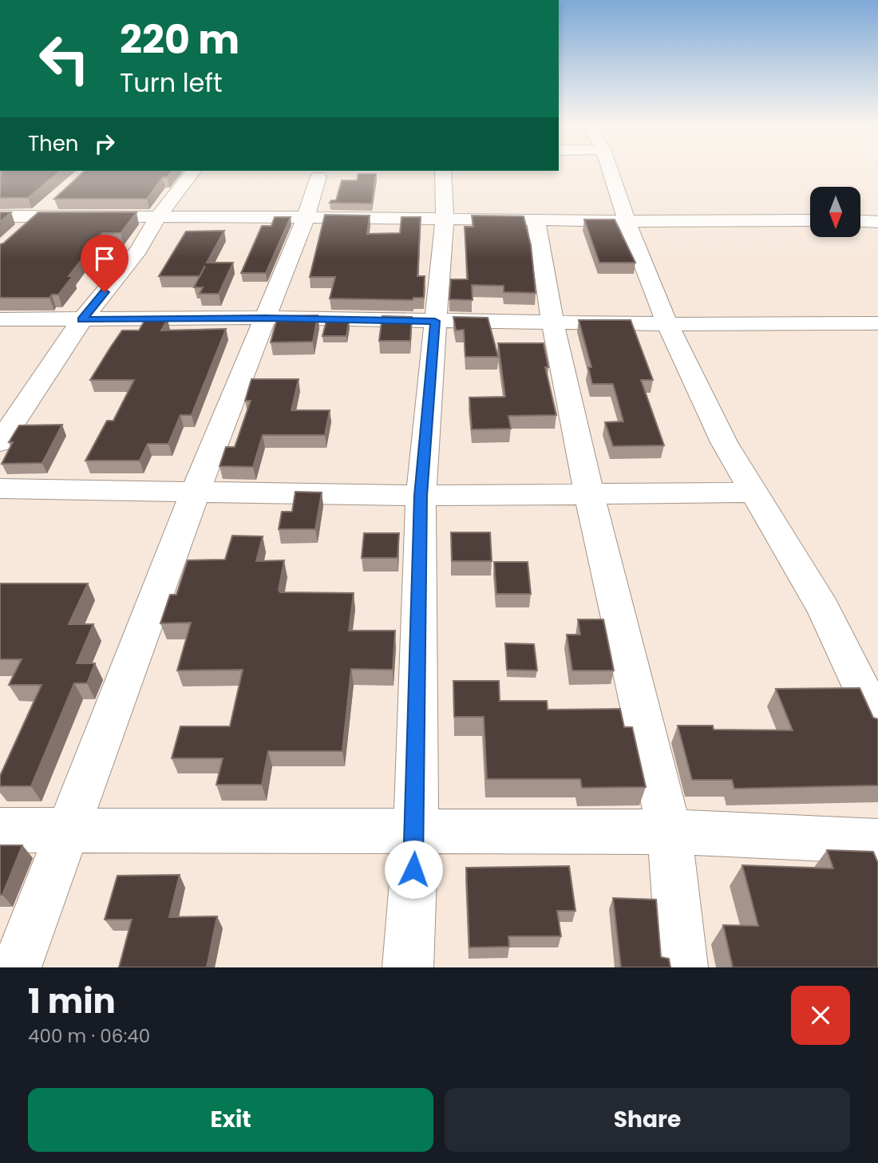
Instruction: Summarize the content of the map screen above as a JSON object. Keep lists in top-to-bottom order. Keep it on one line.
{"north":"bottom","page":{"turn":["220 m","Turn left"],"then":"Then","heading":["1 min","400 m · 06:40"],"buttons":["Exit","Share"]}}
